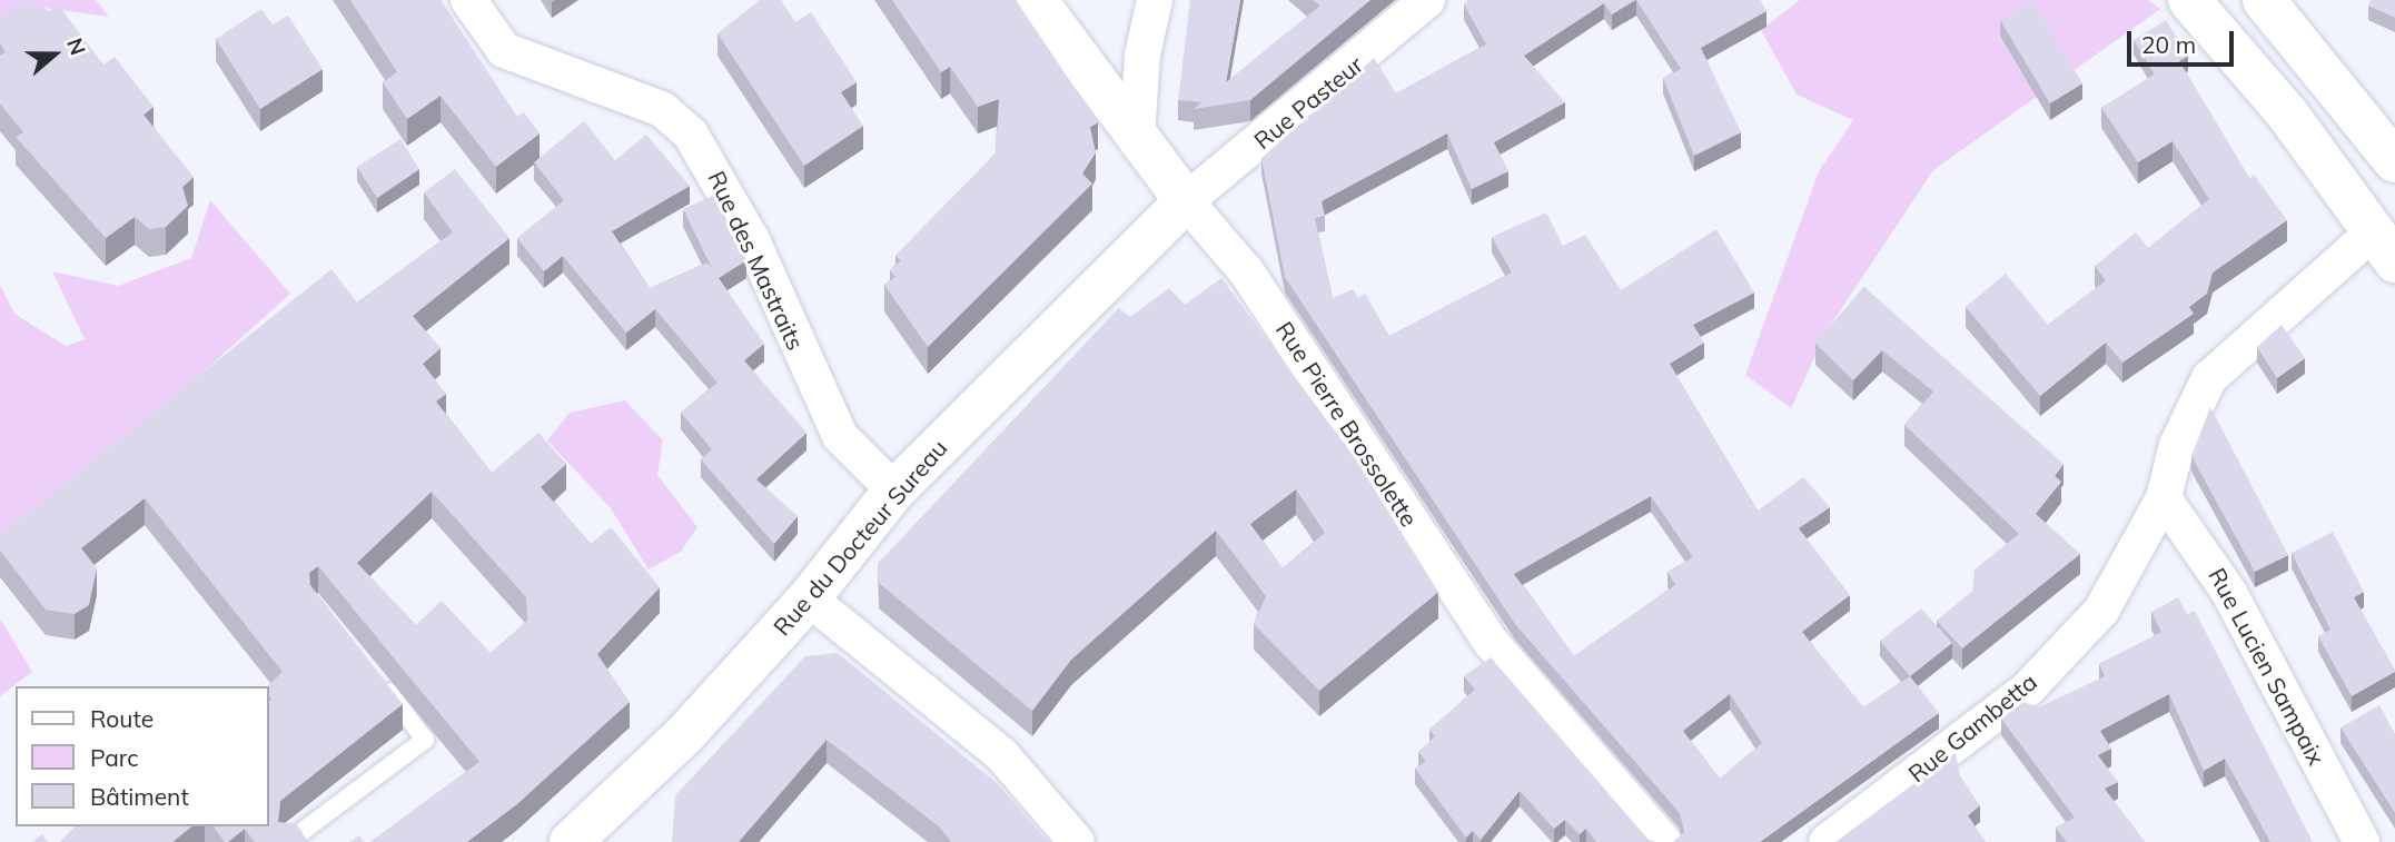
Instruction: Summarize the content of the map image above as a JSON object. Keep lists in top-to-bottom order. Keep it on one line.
{"streets":{"street":["Rue Pasteur","Rue des Mastraits","Rue Pierre Brossolette","Rue du Docteur Sureau","Rue Lucien Sampaix","Rue Gambetta"]},"crossings":[["Rue Pasteur","Rue Pierre Brossolette"],["Rue Pasteur","Rue du Docteur Sureau"],["Rue des Mastraits","Rue du Docteur Sureau"],["Rue Pierre Brossolette","Rue du Docteur Sureau"],["Rue Lucien Sampaix","Rue Gambetta"]],"legend":["Route","Parc","Bâtiment"],"scale_bar":"20 m","north":"right"}
